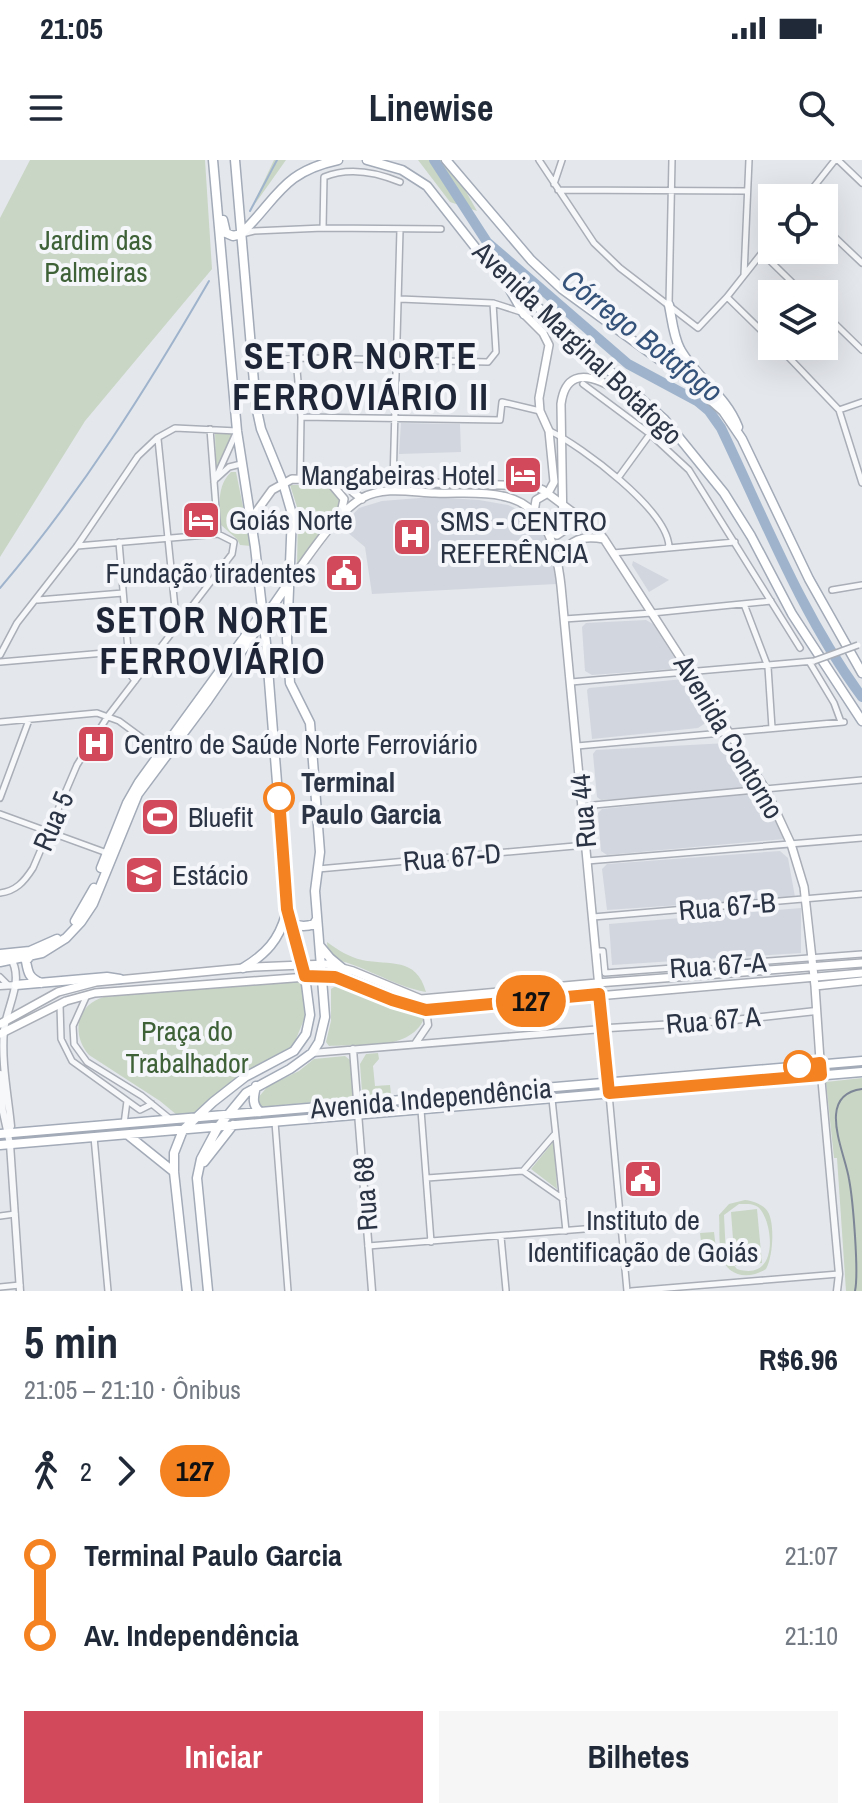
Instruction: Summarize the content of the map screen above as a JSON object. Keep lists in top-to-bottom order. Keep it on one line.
{"streets":{"main road":["Avenida Marginal Botafogo","Avenida Contorno","Rua 44","Avenida Independência"],"street":["Rua 5","Rua 67-D","Rua 67-B","Rua 67-A","Rua 67 A","Rua 68"]},"crossings":[["Avenida Contorno","Rua 67-B"],["Avenida Contorno","Rua 67 A"],["Avenida Contorno","Avenida Independência"],["Rua 44","Rua 67-D"],["Rua 44","Rua 67-B"],["Rua 44","Rua 67-A"],["Rua 44","Rua 67 A"],["Rua 44","Avenida Independência"],["Avenida Independência","Rua 68"]],"districts":["SETOR NORTE FERROVIÁRIO II","SETOR NORTE FERROVIÁRIO"],"water":["Córrego Botafogo"],"parks":["Jardim das Palmeiras","Praça do Trabalhador"],"places":{"hotel":["Mangabeiras Hotel","Goiás Norte"],"hospital":["SMS - CENTRO REFERÊNCIA","Centro de Saúde Norte Ferroviário"],"public building":["Fundação tiradentes","Instituto de Identificação de Goiás"],"other":["Terminal Paulo Garcia"],"sports":["Bluefit"],"school or university":["Estácio"]},"lines":["bus line 127"],"page":{"status":"21:05","header":"Linewise","on_map":"127","heading":["5 min","21:05 – 21:10 · Ônibus","R$6.96"],"legs":["2","127"],"list":[{"name":"Terminal Paulo Garcia","value":"21:07"},{"name":"Av. Independência","value":"21:10"}],"buttons":["Iniciar","Bilhetes"]}}
